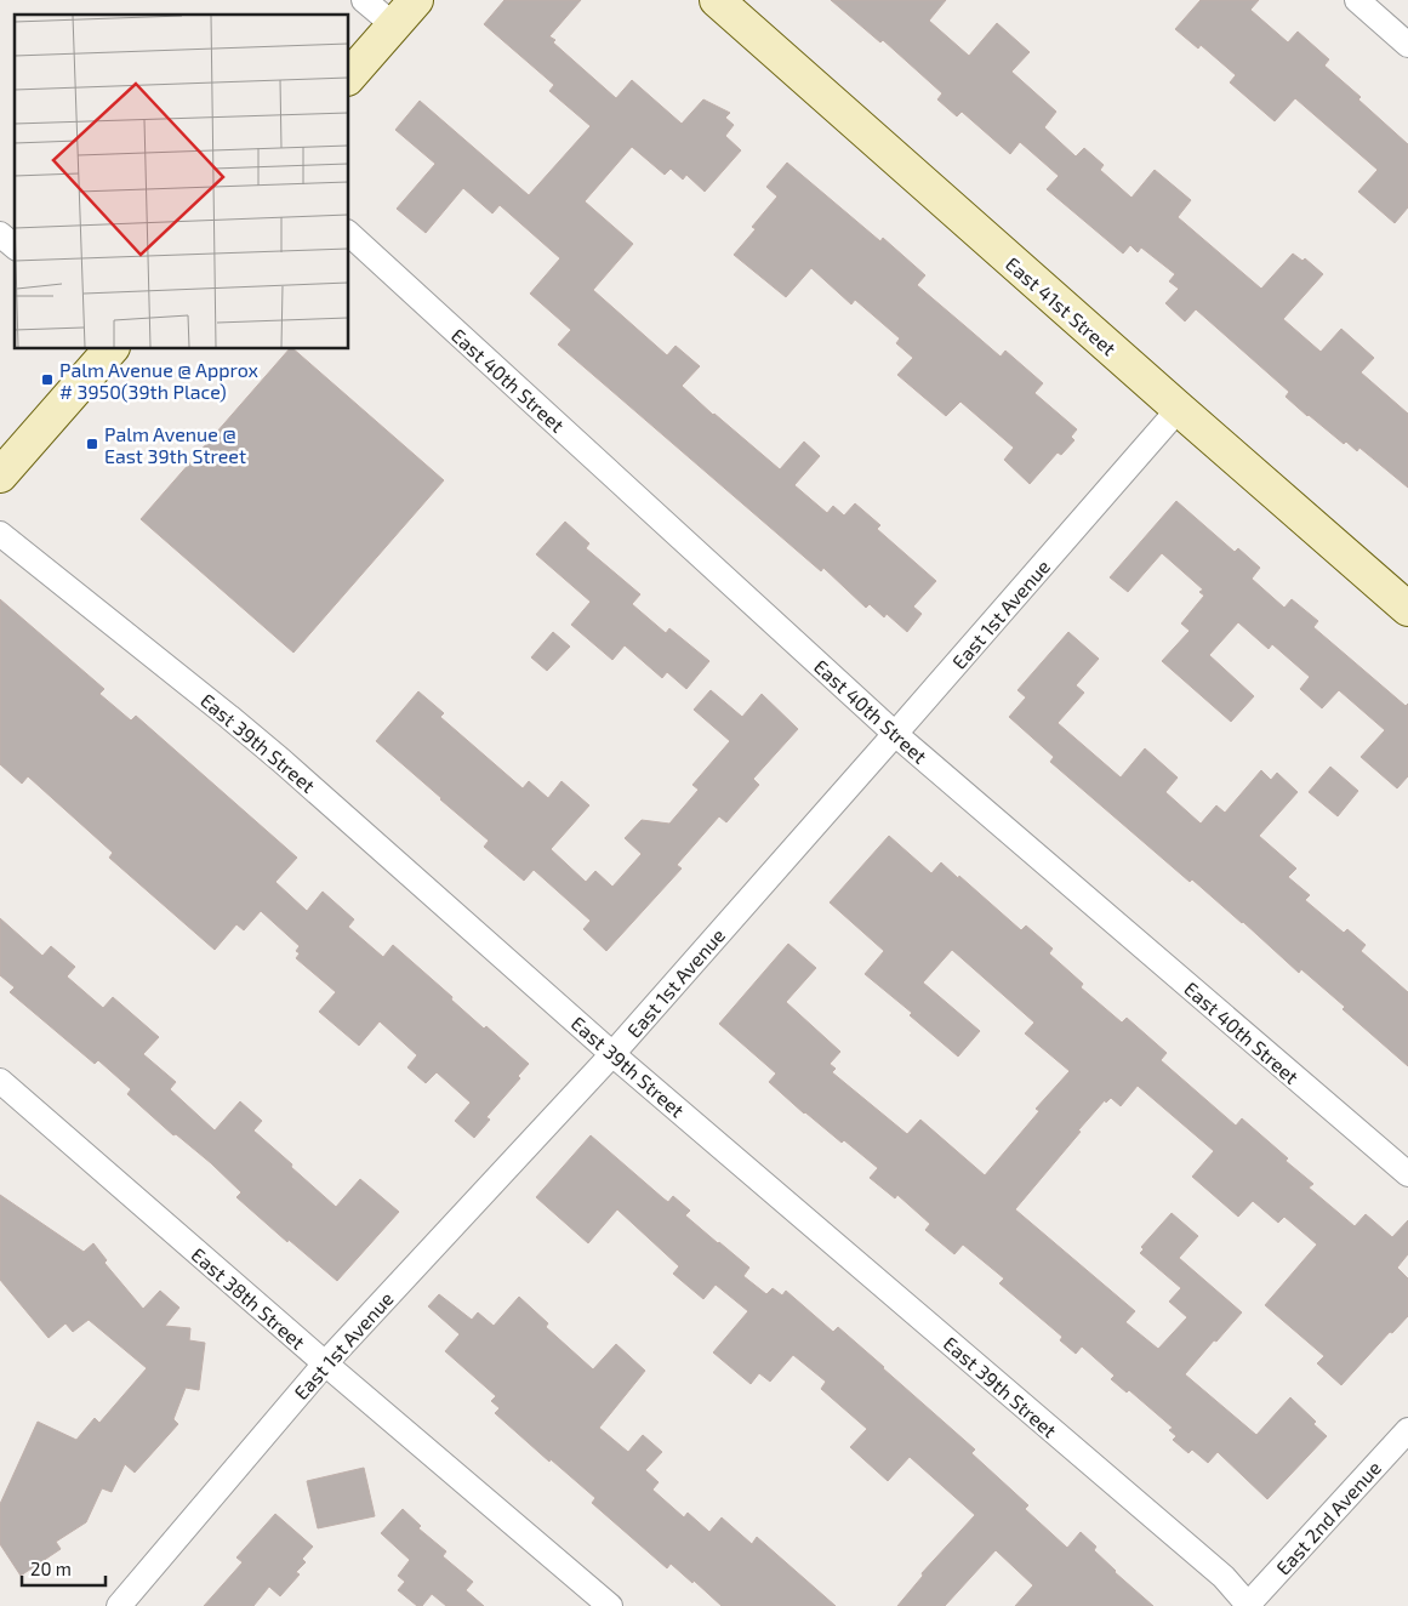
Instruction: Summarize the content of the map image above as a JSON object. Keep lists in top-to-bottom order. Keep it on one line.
{"streets":{"street":["East 41st Street","East 40th Street","East 1st Avenue","East 39th Street","East 38th Street","East 2nd Avenue"]},"crossings":[["East 41st Street","East 1st Avenue"],["East 40th Street","East 1st Avenue"],["East 1st Avenue","East 39th Street"],["East 1st Avenue","East 38th Street"],["East 39th Street","East 2nd Avenue"]],"places":{"transit":["Palm Avenue @ Approx # 3950(39th Place)","Palm Avenue @ East 39th Street"]},"scale_bar":"20 m"}
